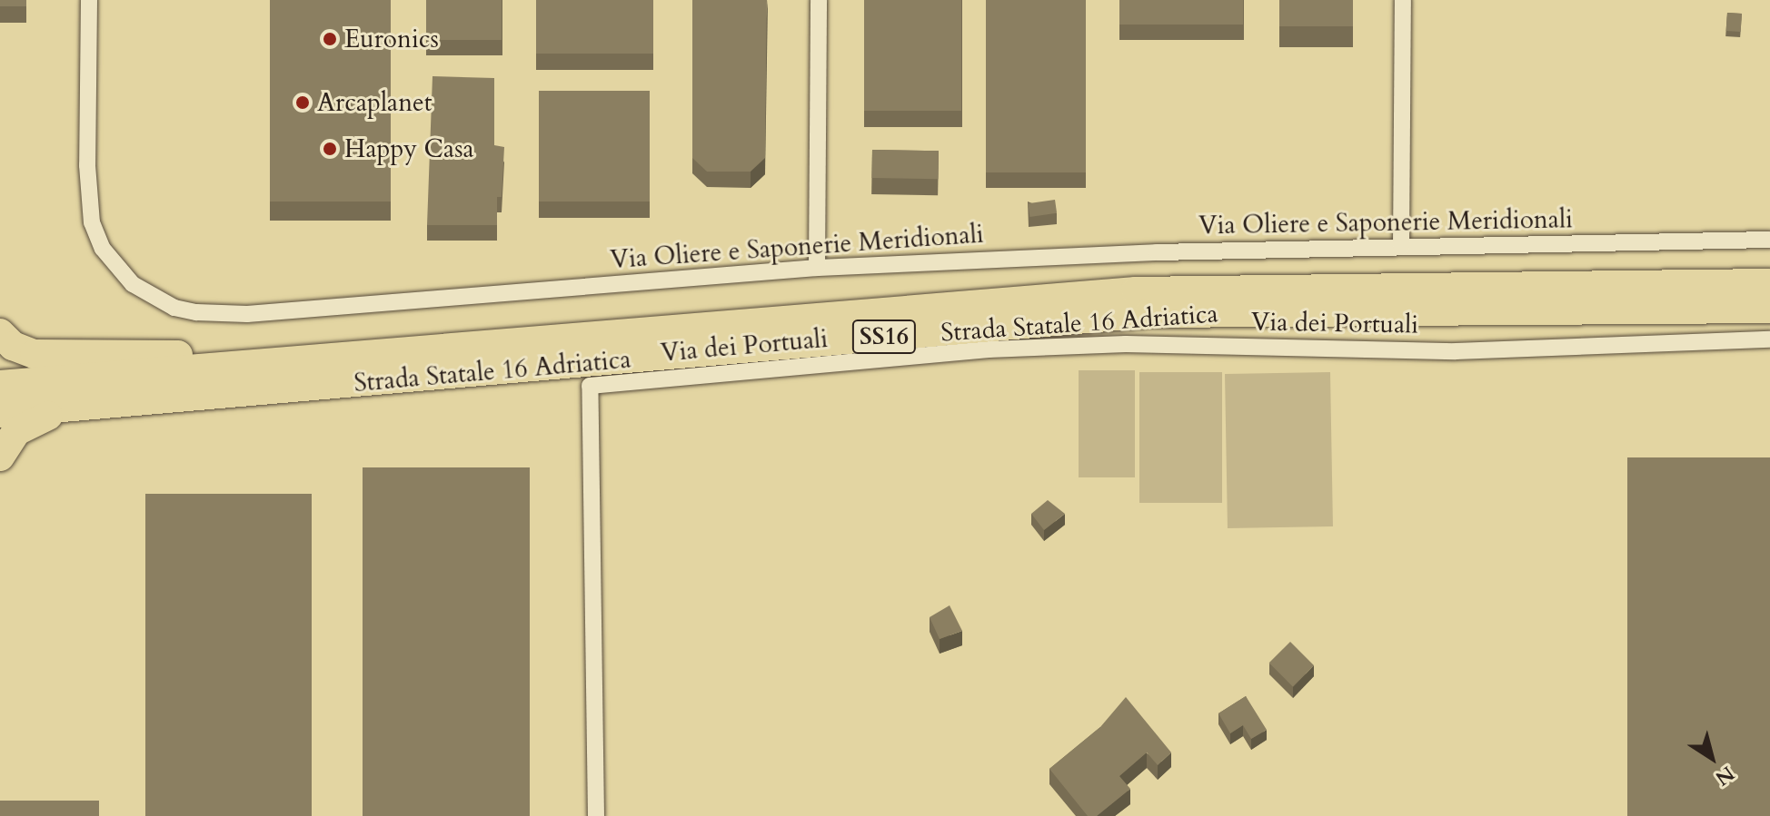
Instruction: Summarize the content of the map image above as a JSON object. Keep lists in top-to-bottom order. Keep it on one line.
{"streets":{"highway":["Strada Statale 16 Adriatica","SS16"],"street":["Via Oliere e Saponerie Meridionali","Via dei Portuali"]},"places":["Euronics","Arcaplanet","Happy Casa"],"north":"bottom right"}
